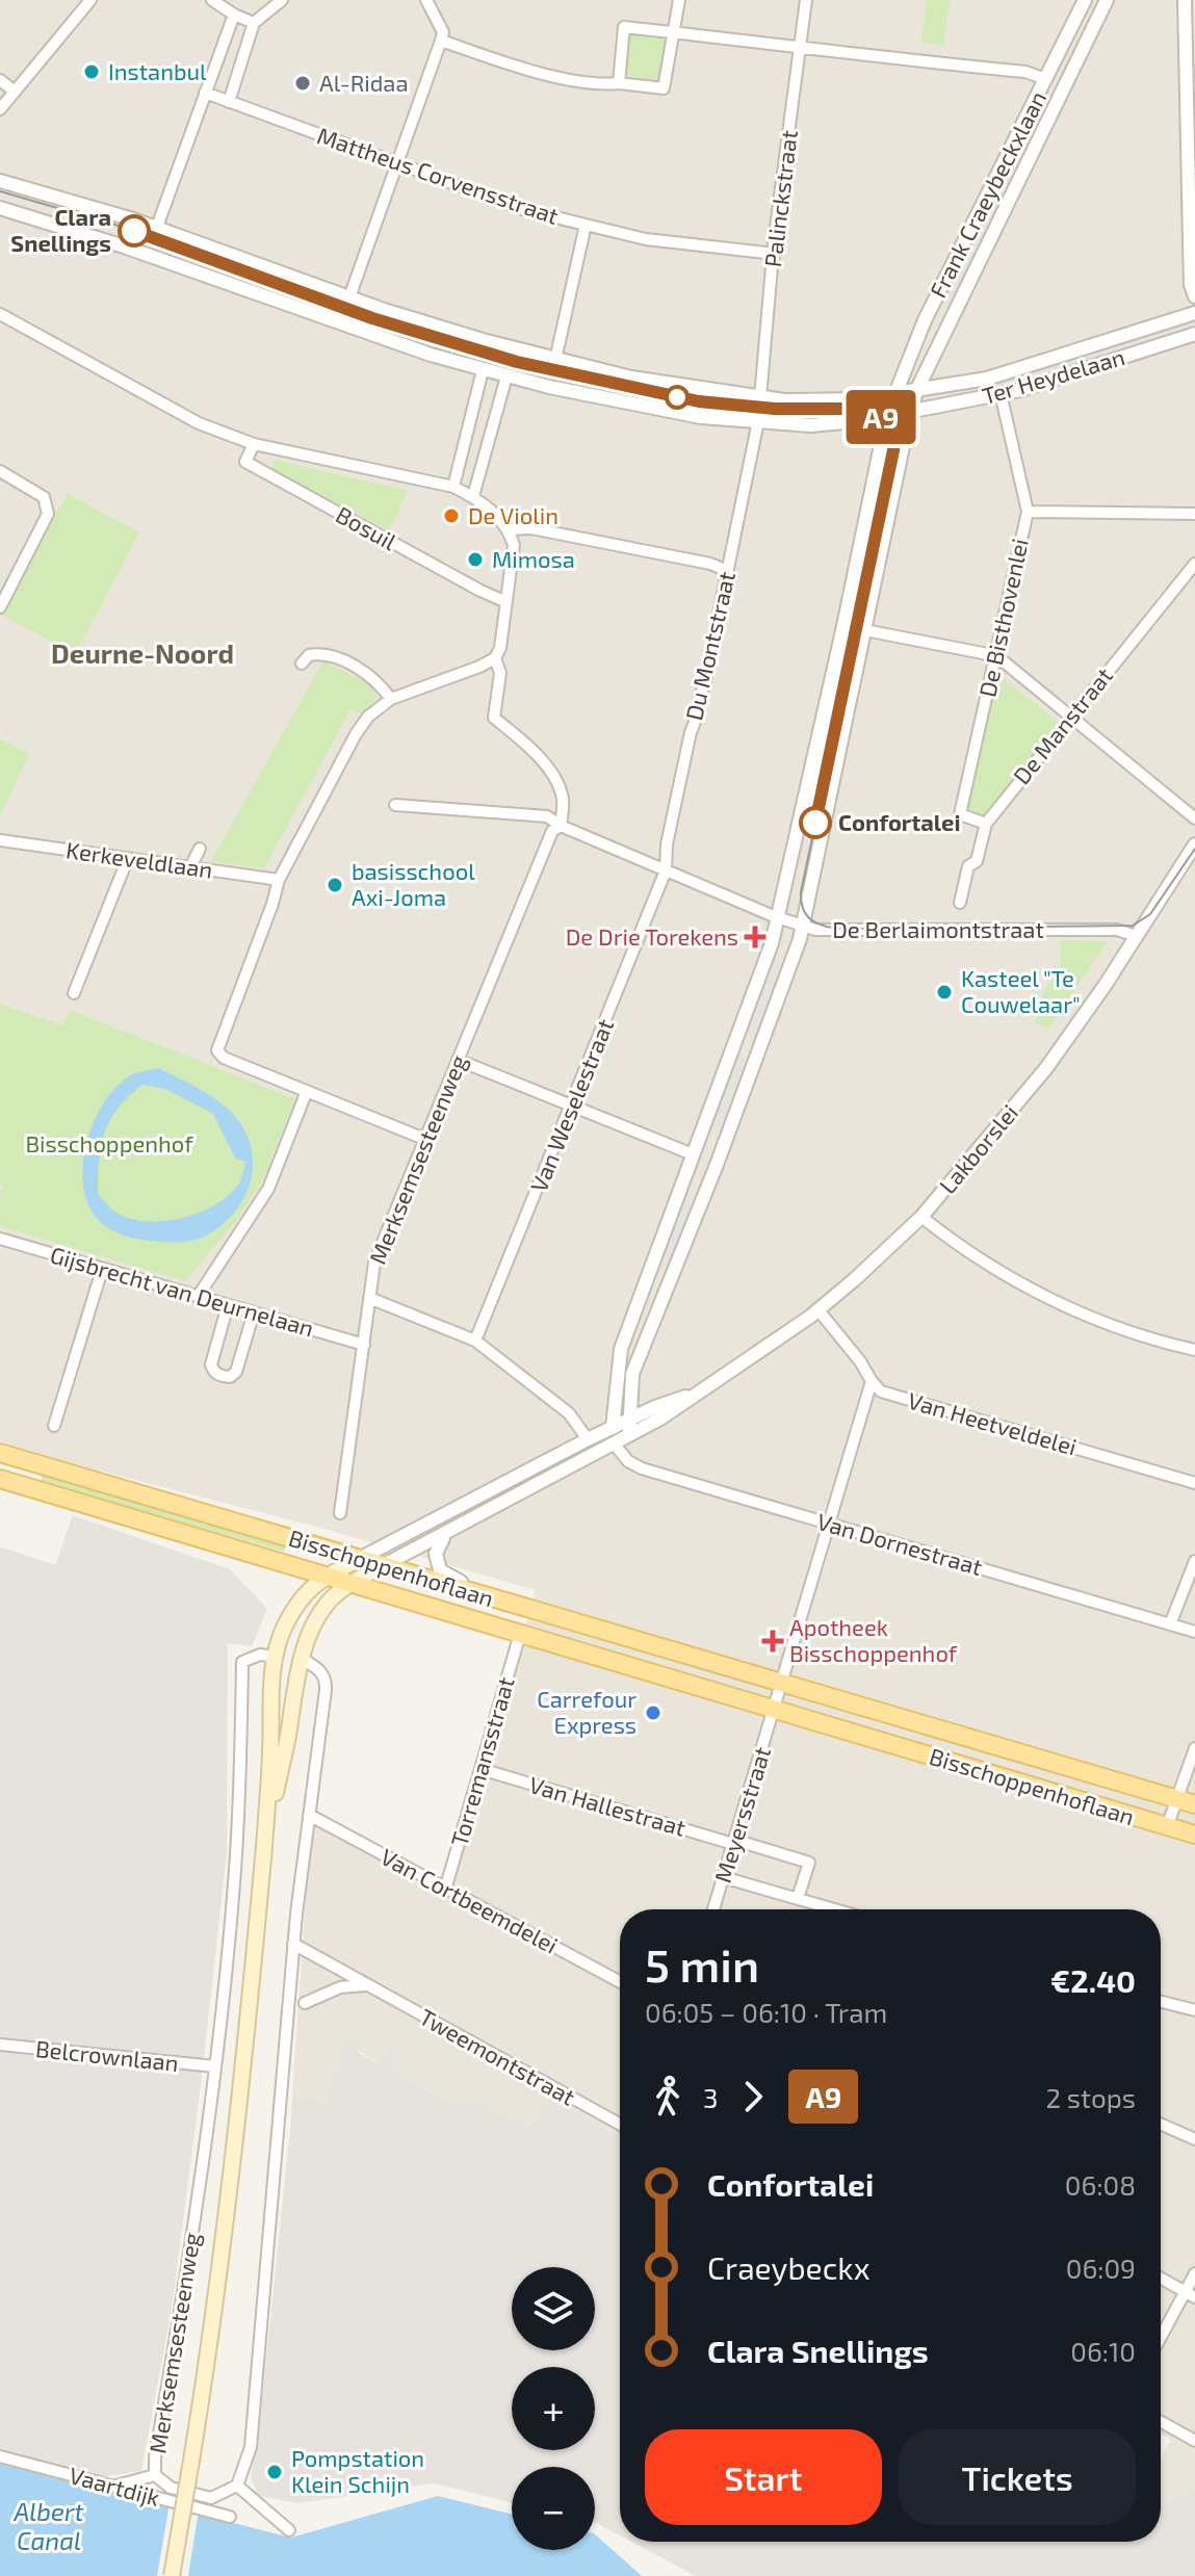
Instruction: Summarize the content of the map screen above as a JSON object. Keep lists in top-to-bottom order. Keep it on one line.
{"streets":{"main road":["Lakborslei","Merksemsesteenweg","Bisschoppenhoflaan"],"street":["Mattheus Corvensstraat","Frank Craeybeckxlaan","Palinckstraat","Ter Heydelaan","Bosuil","De Bisthovenlei","Du Montstraat","De Manstraat","Kerkeveldlaan","De Berlaimontstraat","Van Weselestraat","Gijsbrecht van Deurnelaan","Van Heetveldelei","Van Dornestraat","Torremansstraat","Van Hallestraat","Meyersstraat","Van Cortbeemdelei","Belcrownlaan","Tweemontstraat","Vaartdijk"]},"crossings":[["Mattheus Corvensstraat","Palinckstraat"],["Frank Craeybeckxlaan","Ter Heydelaan"],["Palinckstraat","Ter Heydelaan"],["Palinckstraat","Du Montstraat"],["Ter Heydelaan","De Bisthovenlei"],["Ter Heydelaan","Du Montstraat"],["De Bisthovenlei","De Manstraat"],["Du Montstraat","De Berlaimontstraat"],["Du Montstraat","Van Weselestraat"],["De Berlaimontstraat","Van Weselestraat"],["De Berlaimontstraat","Lakborslei"],["De Berlaimontstraat","Merksemsesteenweg"],["Lakborslei","Merksemsesteenweg"],["Lakborslei","Van Heetveldelei"],["Lakborslei","Van Dornestraat"],["Lakborslei","Bisschoppenhoflaan"],["Merksemsesteenweg","Gijsbrecht van Deurnelaan"],["Merksemsesteenweg","Bisschoppenhoflaan"],["Merksemsesteenweg","Belcrownlaan"],["Bisschoppenhoflaan","Torremansstraat"],["Bisschoppenhoflaan","Meyersstraat"],["Torremansstraat","Van Hallestraat"],["Torremansstraat","Van Cortbeemdelei"],["Van Hallestraat","Meyersstraat"]],"districts":["Deurne-Noord"],"water":["Albert Canal"],"parks":["Bisschoppenhof"],"places":{"other":["Instanbul","Al-Ridaa","Clara Snellings","De Violin","Mimosa","Confortalei","basisschool Axi-Joma","Kasteel \"Te Couwelaar\"","Carrefour Express","Pompstation Klein Schijn"],"health":["De Drie Torekens","Apotheek Bisschoppenhof"]},"lines":["tram line A9"],"page":{"on_map":"A9","heading":["5 min","06:05 – 06:10 · Tram","€2.40"],"legs":["3","A9","2 stops"],"list":[{"name":"Confortalei","value":"06:08"},{"name":"Craeybeckx","value":"06:09"},{"name":"Clara Snellings","value":"06:10"}],"map_buttons":["+","−"],"buttons":["Start","Tickets"]}}
